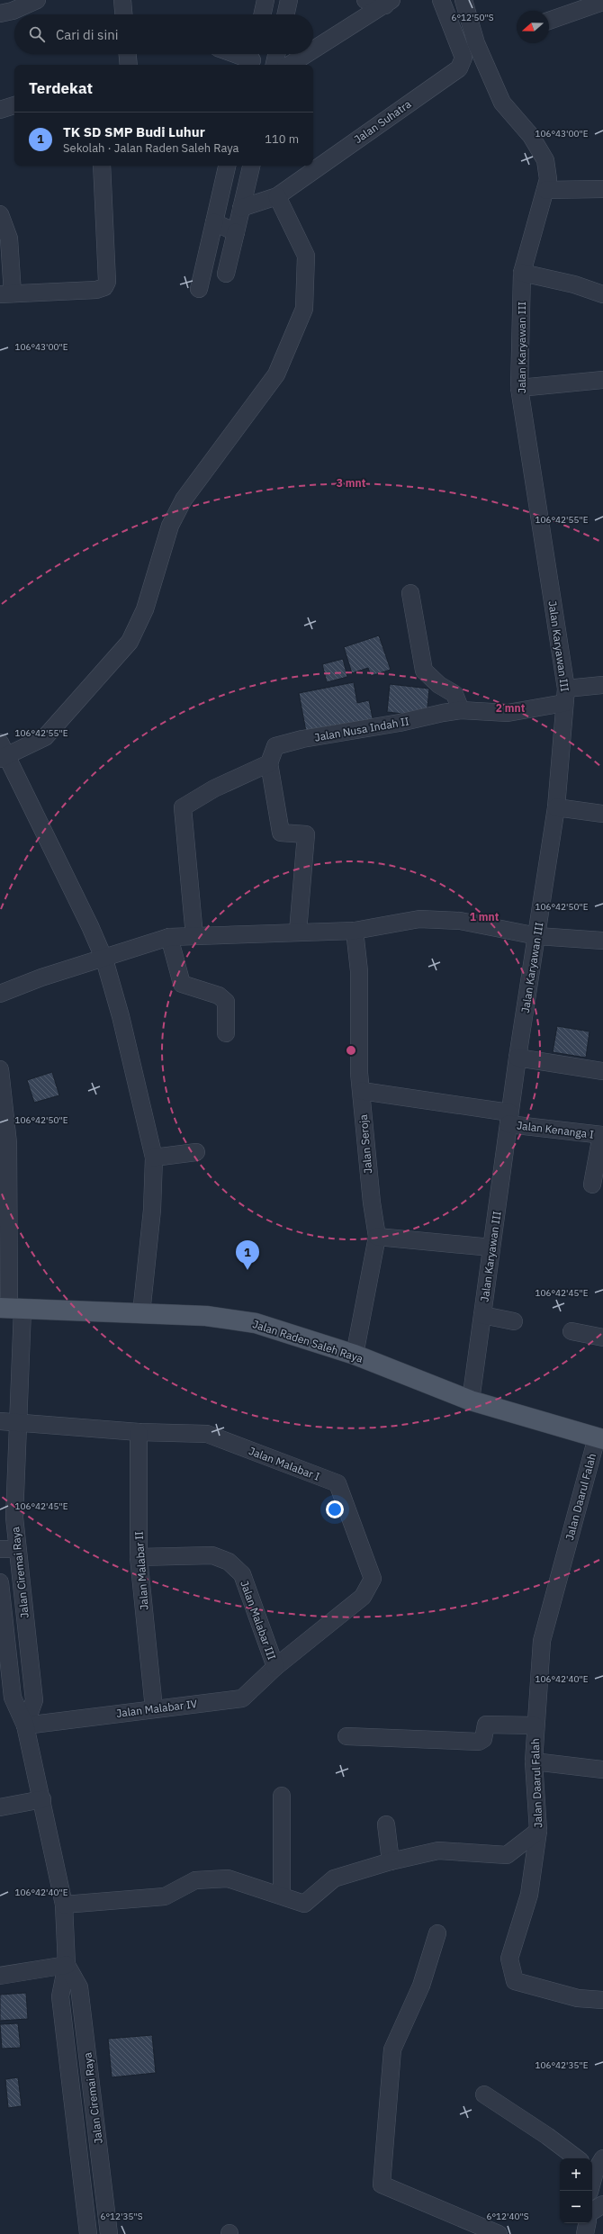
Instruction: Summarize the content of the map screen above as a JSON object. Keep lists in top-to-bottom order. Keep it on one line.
{"streets":{"main road":["Jalan Raden Saleh Raya"],"street":["Jalan Suhatra","Jalan Karyawan III","Jalan Nusa Indah II","Jalan Kenanga I","Jalan Seroja","Jalan Malabar I","Jalan Daarul Falah","Jalan Malabar II","Jalan Ciremai Raya","Jalan Malabar III","Jalan Malabar IV"]},"crossings":[["Jalan Karyawan III","Jalan Nusa Indah II"],["Jalan Karyawan III","Jalan Kenanga I"],["Jalan Karyawan III","Jalan Raden Saleh Raya"],["Jalan Kenanga I","Jalan Seroja"],["Jalan Seroja","Jalan Raden Saleh Raya"],["Jalan Raden Saleh Raya","Jalan Daarul Falah"],["Jalan Raden Saleh Raya","Jalan Ciremai Raya"],["Jalan Malabar I","Jalan Malabar II"],["Jalan Malabar I","Jalan Ciremai Raya"],["Jalan Malabar I","Jalan Malabar III"],["Jalan Malabar I","Jalan Malabar IV"],["Jalan Malabar II","Jalan Malabar III"],["Jalan Malabar II","Jalan Malabar IV"],["Jalan Ciremai Raya","Jalan Malabar IV"],["Jalan Malabar III","Jalan Malabar IV"]],"north":"left","page":{"search":"Cari di sini","heading":"Terdekat","list":[{"mark":"1","name":"TK SD SMP Budi Luhur","note":"Sekolah · Jalan Raden Saleh Raya","value":"110 m"}],"pins":"1","map_buttons":["+","−"]},"coordinates":["6°12'50\"S","106°43'00\"E","106°42'55\"E","106°42'50\"E","106°42'45\"E","106°42'40\"E","106°42'35\"E","6°12'35\"S","6°12'40\"S"],"rings":["3 mnt","2 mnt","1 mnt"]}
